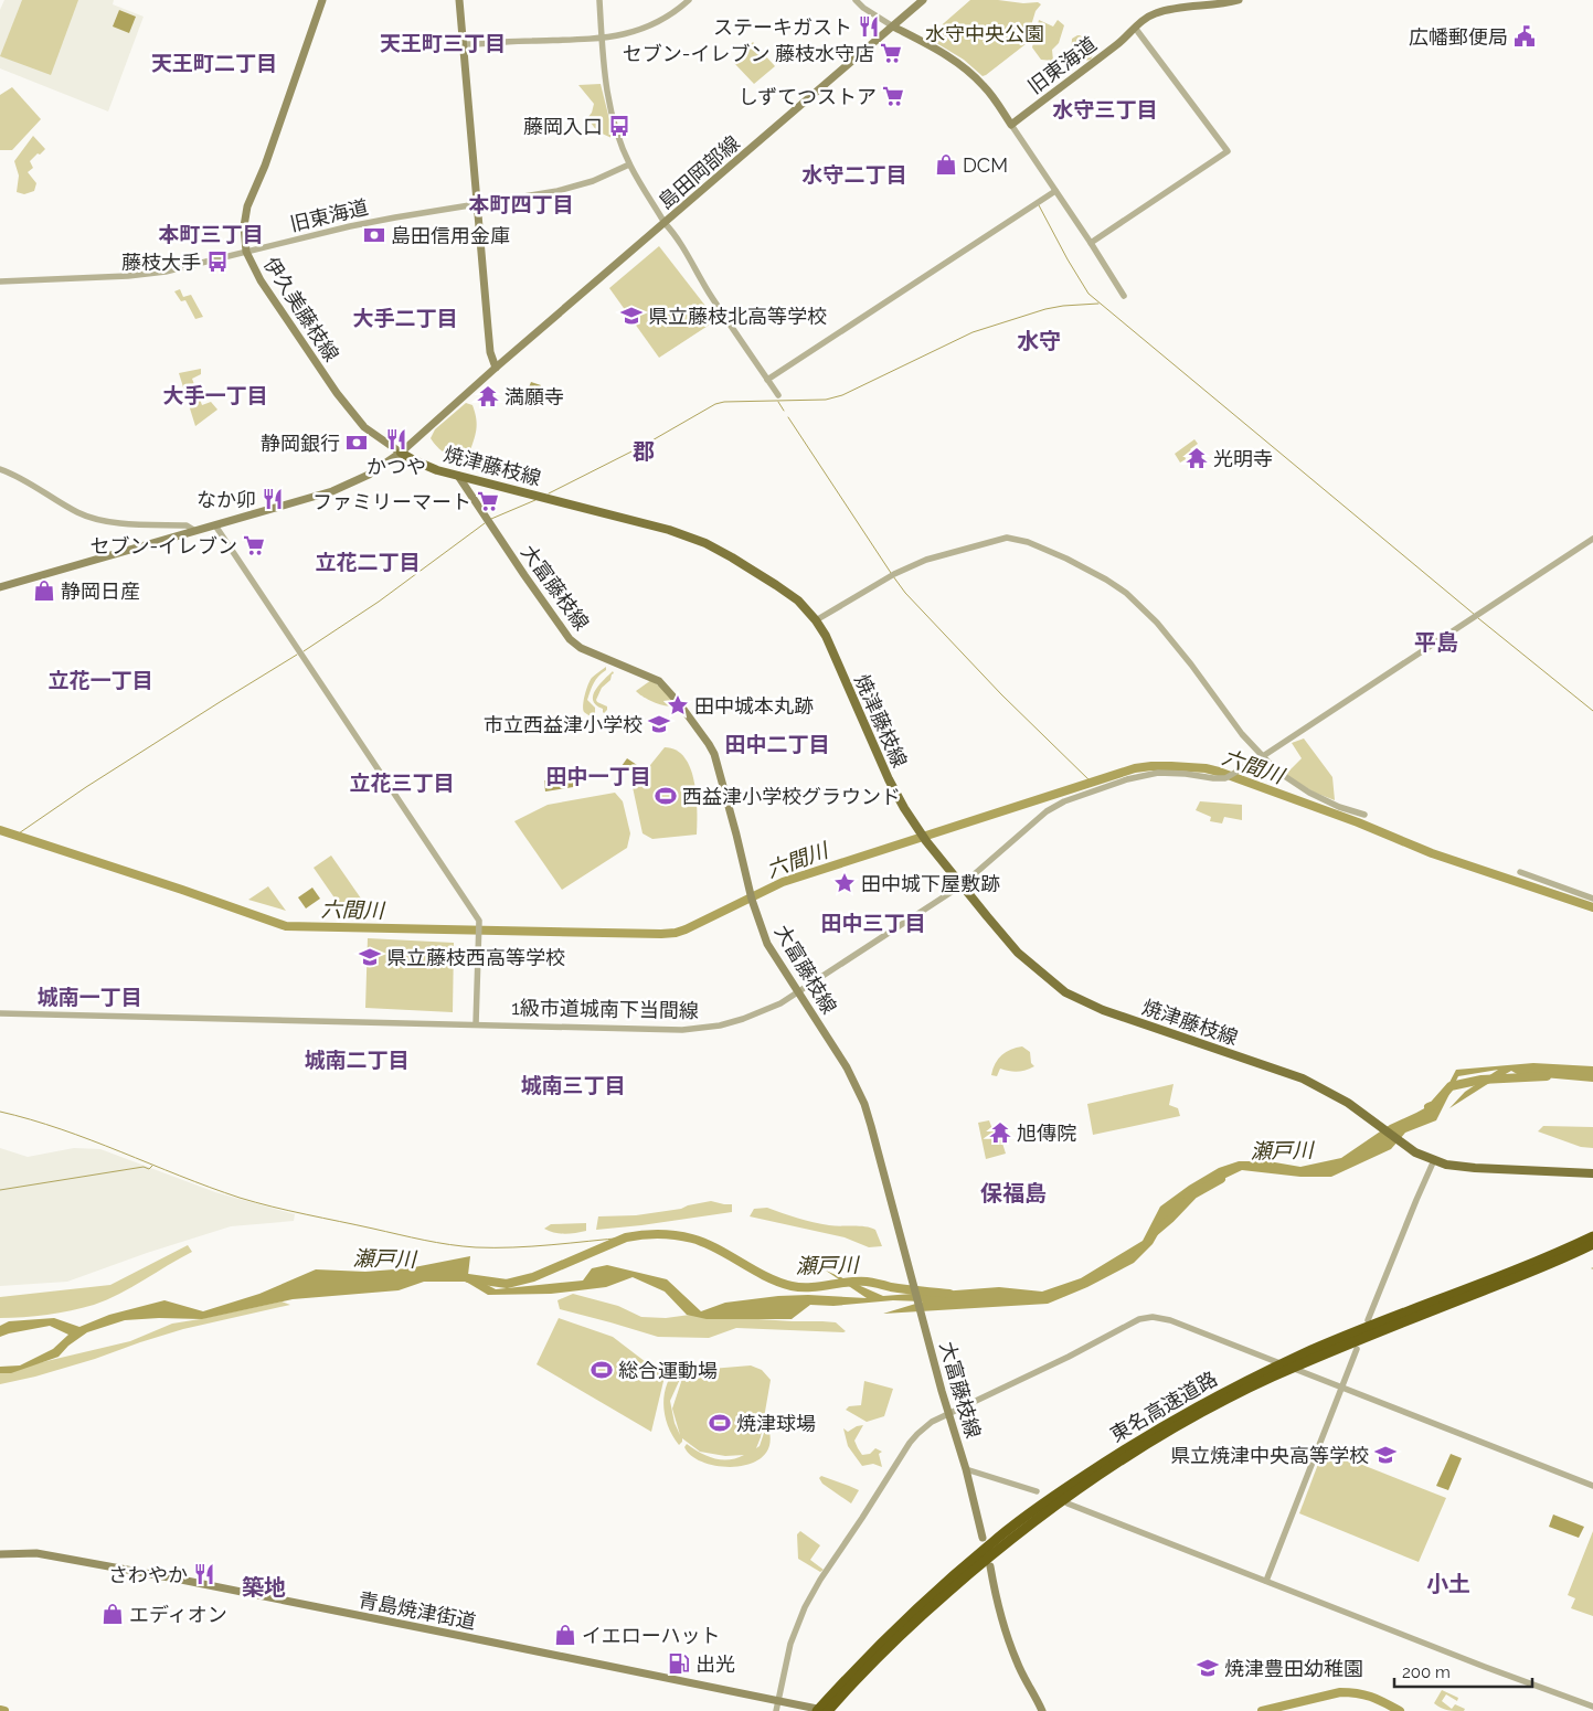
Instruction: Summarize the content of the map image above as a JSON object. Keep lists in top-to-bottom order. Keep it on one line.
{"streets":{"highway":["東名高速道路"],"main road":["旧東海道","島田岡部線","伊久美藤枝線","焼津藤枝線","大富藤枝線","青島焼津街道"],"street":["1級市道城南下当間線"]},"crossings":[["旧東海道","伊久美藤枝線"],["伊久美藤枝線","焼津藤枝線"],["焼津藤枝線","大富藤枝線"],["焼津藤枝線","1級市道城南下当間線"],["大富藤枝線","1級市道城南下当間線"],["東名高速道路","青島焼津街道"]],"districts":["天王町三丁目","天王町二丁目","水守三丁目","水守二丁目","本町四丁目","本町三丁目","大手二丁目","水守","大手一丁目","郡","立花二丁目","平島","立花一丁目","田中二丁目","田中一丁目","立花三丁目","田中三丁目","城南一丁目","城南二丁目","城南三丁目","保福島","小土","築地"],"water":["六間川","瀬戸川"],"parks":["水守中央公園"],"places":{"restaurant":["ステーキガスト","かつや","なか卯","さわやか"],"public building":["広幡郵便局"],"supermarket":["セブン-イレブン 藤枝水守店","しずてつストア","ファミリーマート","セブン-イレブン"],"bus stop":["藤岡入口","藤枝大手"],"shop":["DCM","静岡日産","エディオン","イエローハット"],"bank":["島田信用金庫","静岡銀行"],"school or university":["県立藤枝北高等学校","市立西益津小学校","県立藤枝西高等学校","県立焼津中央高等学校","焼津豊田幼稚園"],"temple":["満願寺","光明寺","旭傳院"],"place":["田中城本丸跡","田中城下屋敷跡"],"sports":["西益津小学校グラウンド","総合運動場","焼津球場"],"fuel station":["出光"]},"scale_bar":"200 m"}
